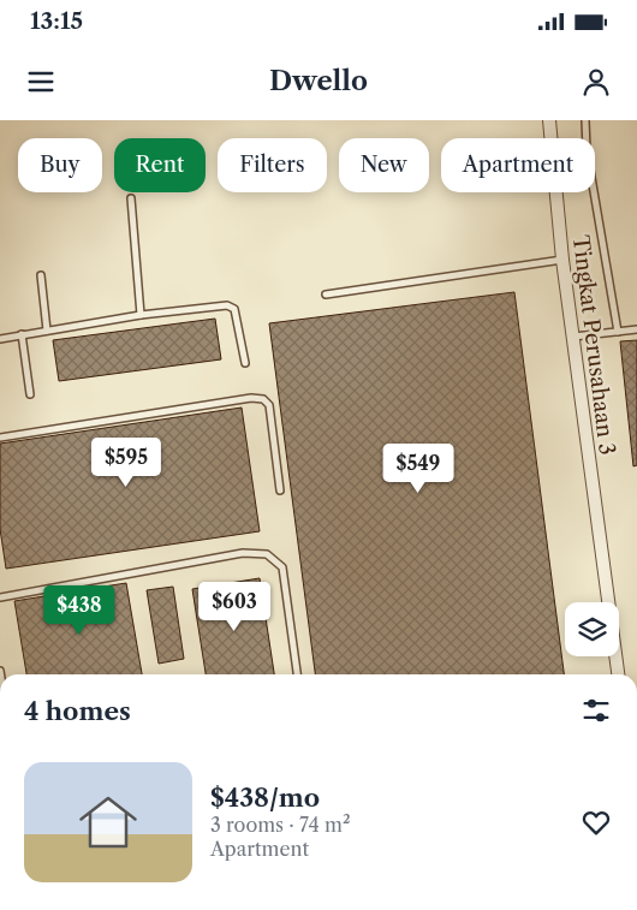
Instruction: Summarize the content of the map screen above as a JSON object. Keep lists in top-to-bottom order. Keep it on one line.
{"streets":{"street":["Tingkat Perusahaan 3"]},"page":{"status":"13:15","header":"Dwello","chip":["Buy","Rent","Filters","New","Apartment"],"price":["$595","$549","$603","$438"],"heading":"4 homes","list":[{"name":"$438/mo","note":"3 rooms · 74 m² · Apartment"}]}}
